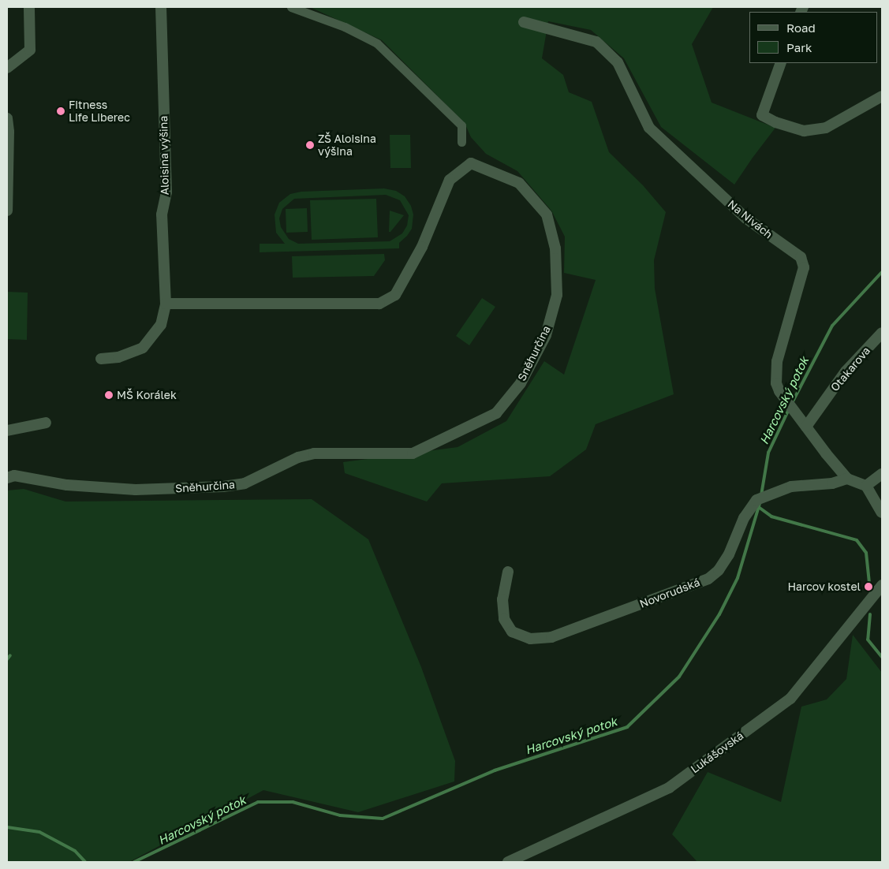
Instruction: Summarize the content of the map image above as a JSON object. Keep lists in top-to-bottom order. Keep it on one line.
{"streets":{"street":["Aloisina výšina","Na Nivách","Sněhurčina","Otakarova","Novorudská","Lukášovská"]},"crossings":[["Aloisina výšina","Sněhurčina"],["Na Nivách","Otakarova"],["Na Nivách","Novorudská"]],"water":["Harcovský potok"],"places":["Fitness Life Liberec","ZŠ Aloisina výšina","MŠ Korálek","Harcov kostel"],"legend":["Road","Park"]}
